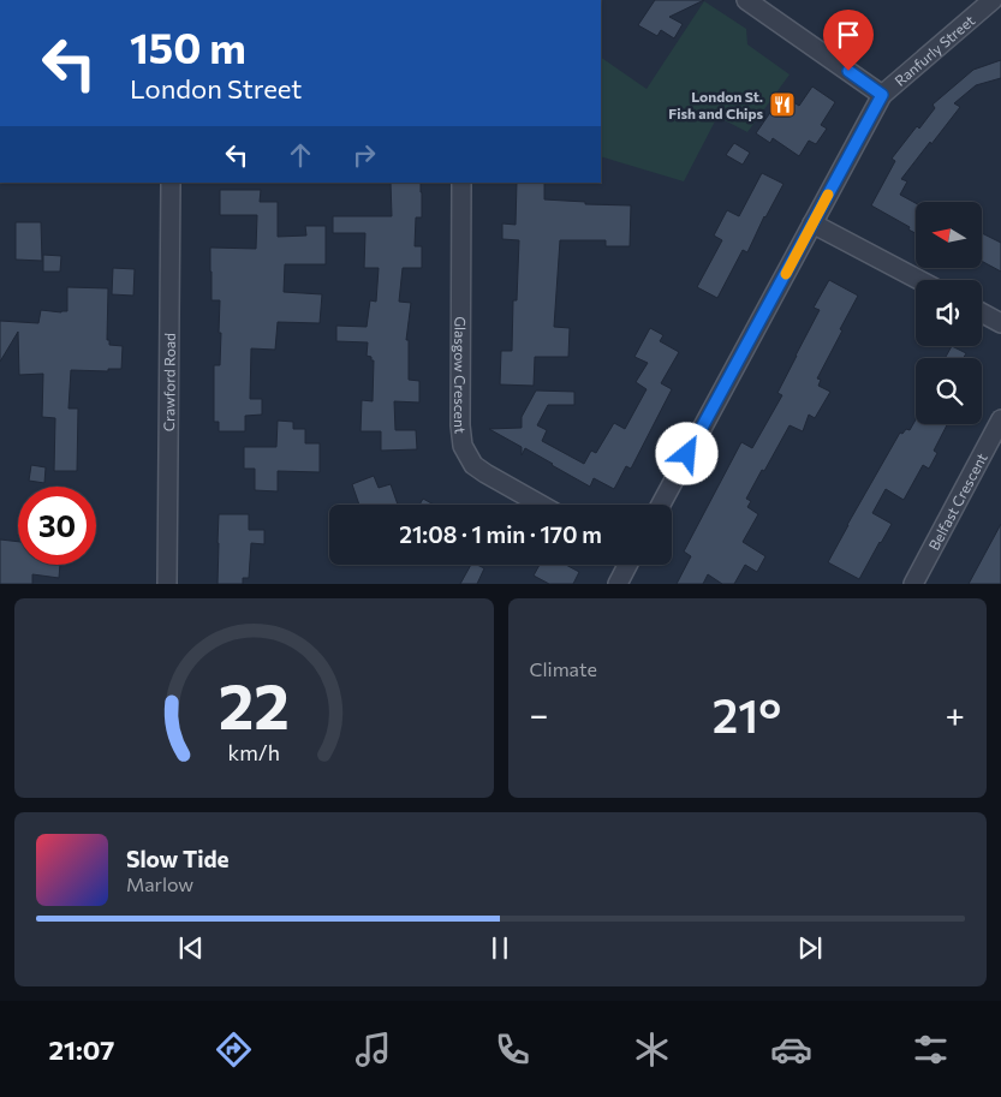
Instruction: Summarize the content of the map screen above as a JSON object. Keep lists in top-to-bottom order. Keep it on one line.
{"streets":{"street":["Ranfurly Street","Glasgow Crescent","Crawford Road","Belfast Crescent"]},"places":{"restaurant":["London St. Fish and Chips"]},"north":"left","page":{"turn":["150 m","London Street"],"limit":"30","trip":"21:08 · 1 min · 170 m","tile":"Climate","heat":["−","21°","+"],"song":["Slow Tide","Marlow"],"tabs":"21:07","gauge":["22","km/h"]}}
